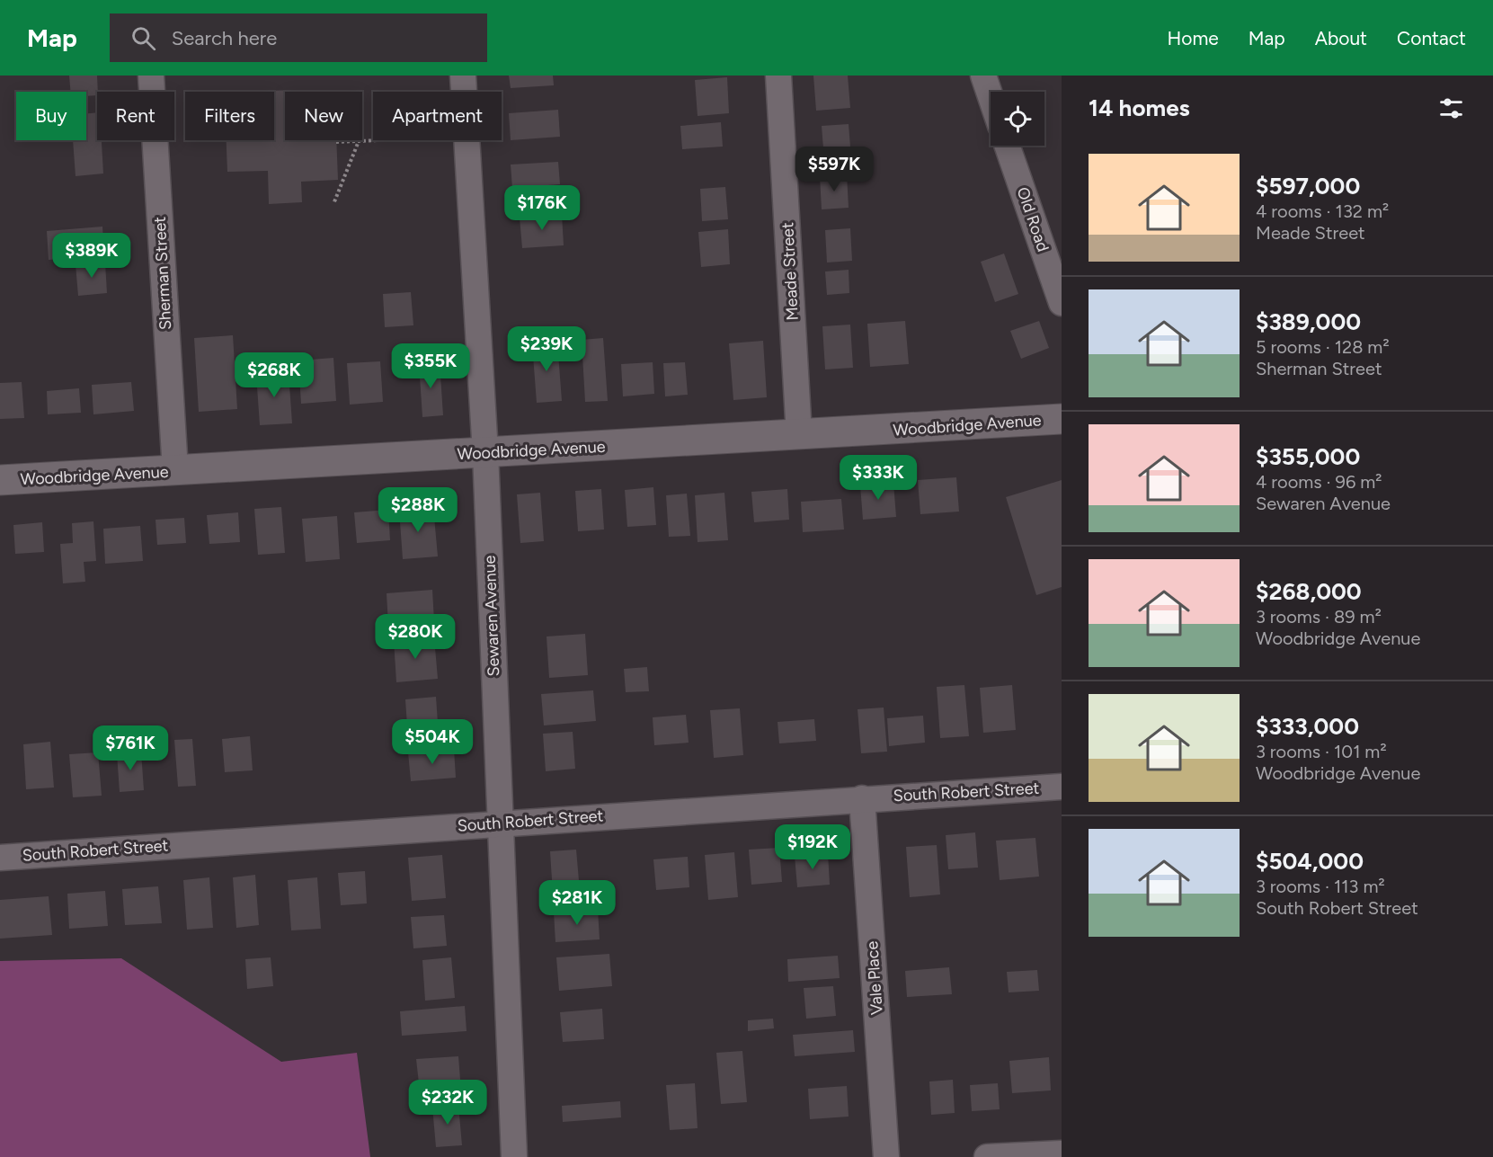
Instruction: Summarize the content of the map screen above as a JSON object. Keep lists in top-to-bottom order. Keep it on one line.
{"streets":{"street":["Old Road","Meade Street","Sherman Street","Woodbridge Avenue","Sewaren Avenue","South Robert Street","Vale Place"]},"crossings":[["Meade Street","Woodbridge Avenue"],["Sherman Street","Woodbridge Avenue"],["Woodbridge Avenue","Sewaren Avenue"],["Sewaren Avenue","South Robert Street"],["South Robert Street","Vale Place"]],"page":{"header":"Map","search":"Search here","nav":["Home","Map","About","Contact"],"heading":"14 homes","chip":["Buy","Rent","Filters","New","Apartment"],"list":[{"name":"$597,000","note":"4 rooms · 132 m² · Meade Street"},{"name":"$389,000","note":"5 rooms · 128 m² · Sherman Street"},{"name":"$355,000","note":"4 rooms · 96 m² · Sewaren Avenue"},{"name":"$268,000","note":"3 rooms · 89 m² · Woodbridge Avenue"},{"name":"$333,000","note":"3 rooms · 101 m² · Woodbridge Avenue"},{"name":"$504,000","note":"3 rooms · 113 m² · South Robert Street"}],"price":["$597K","$176K","$389K","$239K","$355K","$268K","$333K","$288K","$280K","$504K","$761K","$192K","$281K","$232K"]}}
